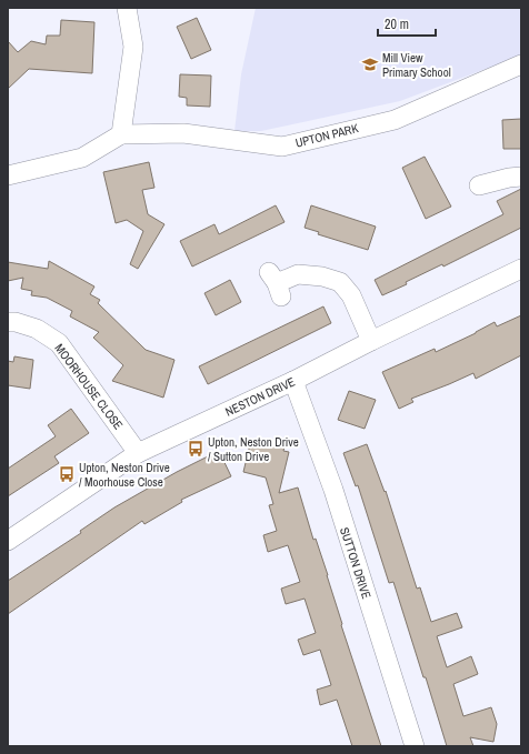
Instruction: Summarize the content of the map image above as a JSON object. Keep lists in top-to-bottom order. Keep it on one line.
{"streets":{"street":["UPTON PARK","MOORHOUSE CLOSE","NESTON DRIVE","SUTTON DRIVE"]},"crossings":[["MOORHOUSE CLOSE","NESTON DRIVE"],["NESTON DRIVE","SUTTON DRIVE"]],"places":{"school or university":["Mill View Primary School"],"bus stop":["Upton, Neston Drive / Sutton Drive","Upton, Neston Drive / Moorhouse Close"]},"scale_bar":"20 m"}
